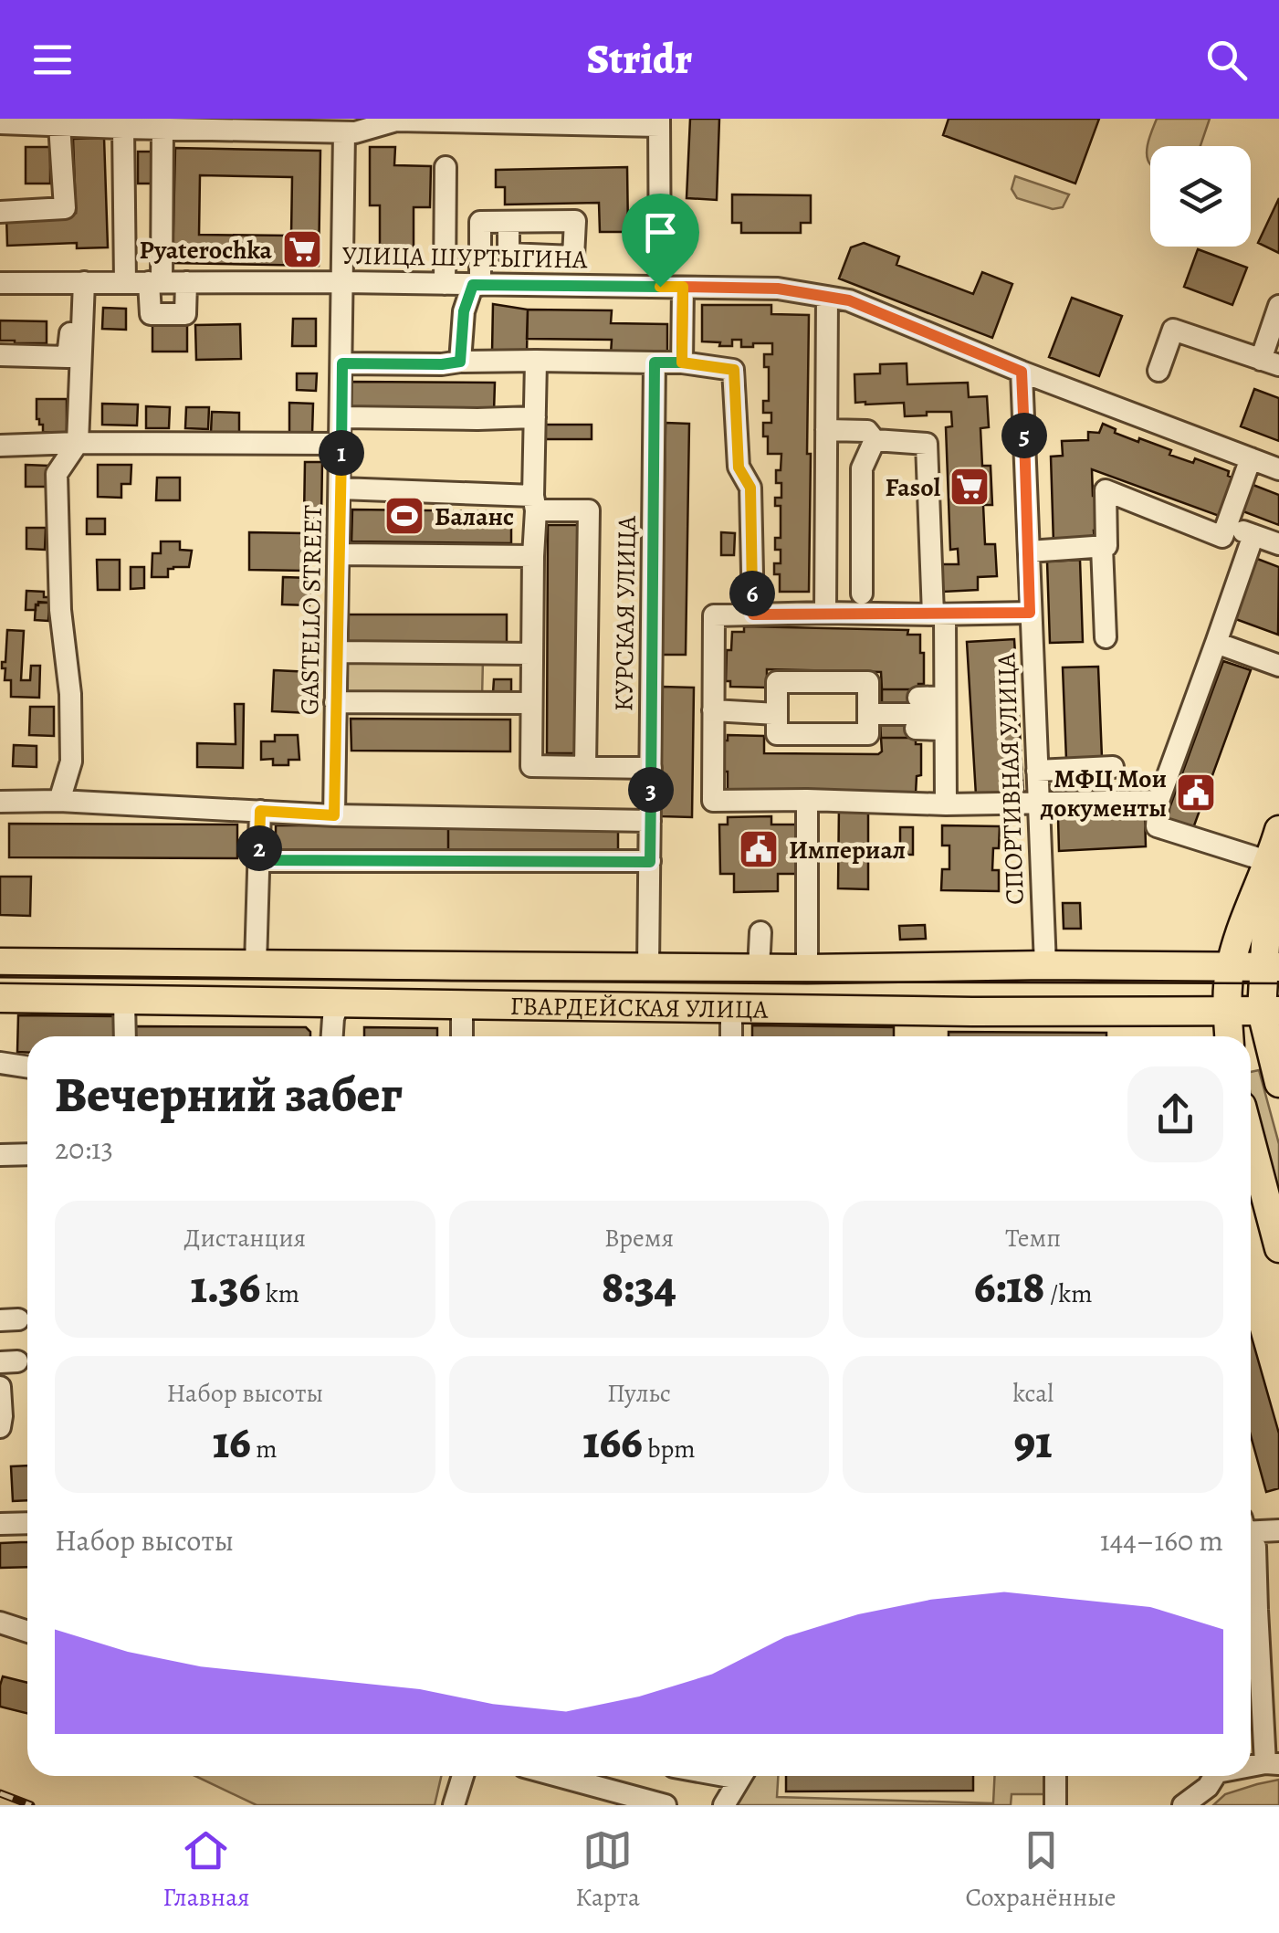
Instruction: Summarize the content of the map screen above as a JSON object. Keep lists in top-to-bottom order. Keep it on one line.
{"streets":{"main road":["ГВАРДЕЙСКАЯ УЛИЦА"],"street":["УЛИЦА ШУРТЫГИНА","GASTELLO STREET","КУРСКАЯ УЛИЦА","СПОРТИВНАЯ УЛИЦА"]},"crossings":[["УЛИЦА ШУРТЫГИНА","GASTELLO STREET"],["УЛИЦА ШУРТЫГИНА","СПОРТИВНАЯ УЛИЦА"],["КУРСКАЯ УЛИЦА","ГВАРДЕЙСКАЯ УЛИЦА"],["СПОРТИВНАЯ УЛИЦА","ГВАРДЕЙСКАЯ УЛИЦА"]],"places":{"supermarket":["Pyaterochka","Fasol"],"sports":["Баланс"],"public building":["МФЦ Мои документы","Империал"]},"page":{"header":"Stridr","pins":["5","1","6","3","2"],"heading":["Вечерний забег","20:13"],"stats":[["Дистанция","1.36 km"],["Время","8:34"],["Темп","6:18 /km"],["Набор высоты","16 m"],["Пульс","166 bpm"],["kcal","91"]],"chart":["Набор высоты","144–160 m"],"tabs":["Главная","Карта","Сохранённые"]}}
